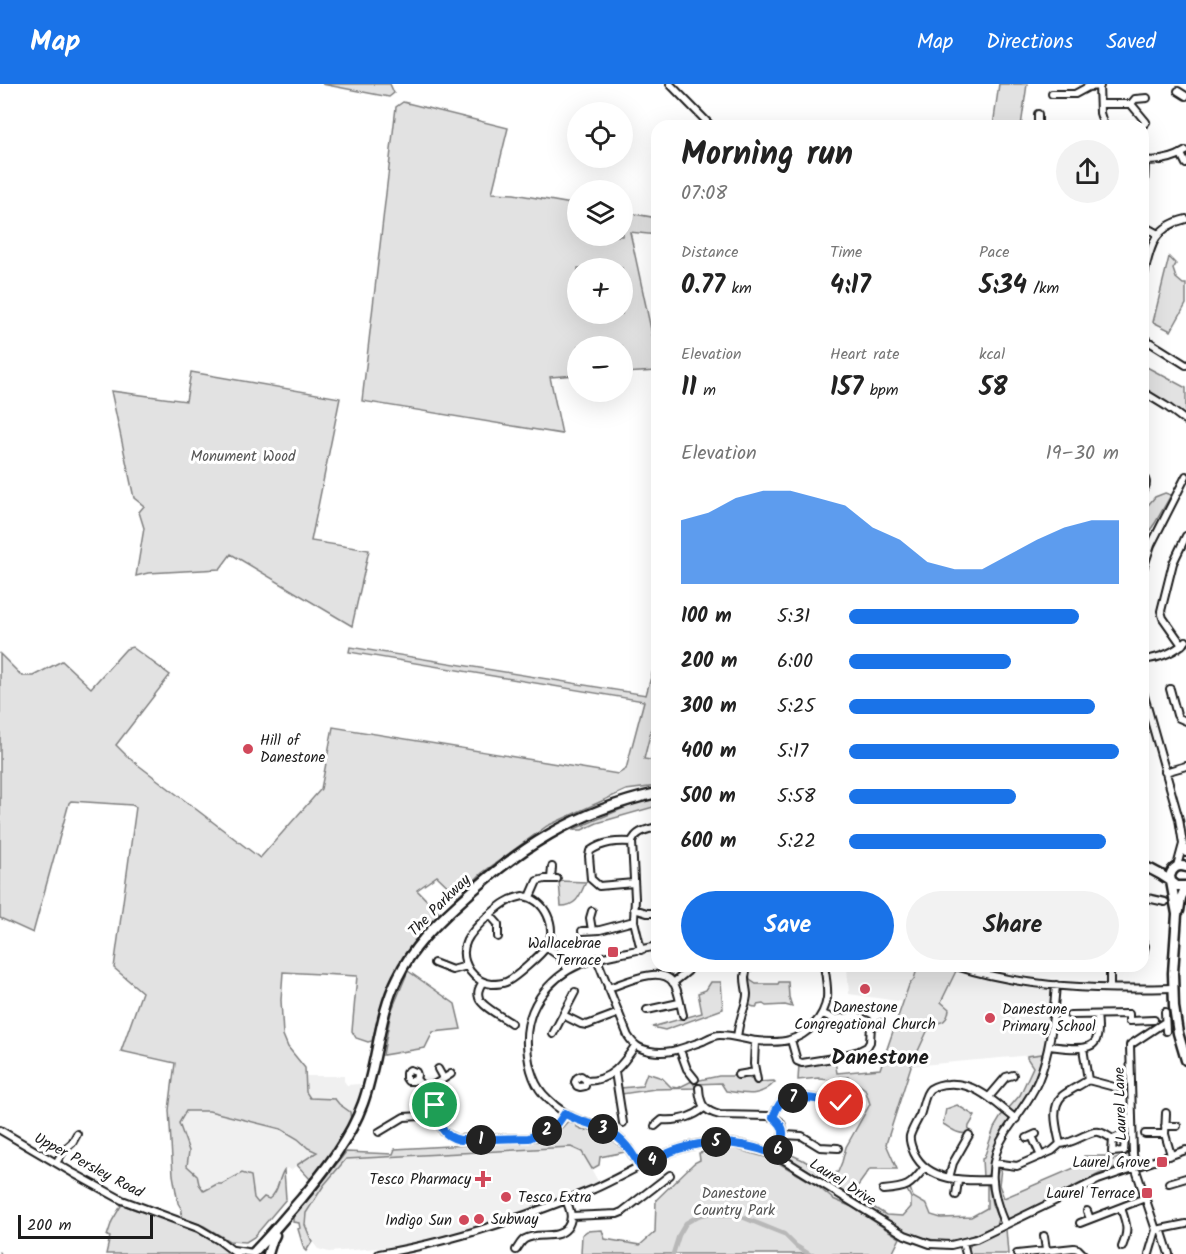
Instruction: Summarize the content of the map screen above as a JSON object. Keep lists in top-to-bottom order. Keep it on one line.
{"streets":{"main road":["The Parkway"],"street":["Laurel Lane","Upper Persley Road","Laurel Drive"]},"crossings":[["Laurel Lane","Laurel Drive"]],"districts":["Danestone"],"parks":["Monument Wood","Danestone Country Park"],"places":{"other":["Hill of Danestone","Danestone Congregational Church","Danestone Primary School","Tesco Extra","Subway","Indigo Sun"],"transit":["Wallacebrae Terrace","Laurel Grove","Laurel Terrace"],"health":["Tesco Pharmacy"]},"scale_bar":"200 m","page":{"header":"Map","nav":["Map","Directions","Saved"],"map_buttons":["+","−"],"heading":["Morning run","07:08"],"stats":[["Distance","0.77 km"],["Time","4:17"],["Pace","5:34 /km"],["Elevation","11 m"],["Heart rate","157 bpm"],["kcal","58"]],"chart":["Elevation","19–30 m"],"list":[{"name":"100 m","note":"5:31"},{"name":"200 m","note":"6:00"},{"name":"300 m","note":"5:25"},{"name":"400 m","note":"5:17"},{"name":"500 m","note":"5:58"},{"name":"600 m","note":"5:22"}],"buttons":["Save","Share"],"pins":["7","3","2","1","5","6","4"],"scale":"200 m"}}
